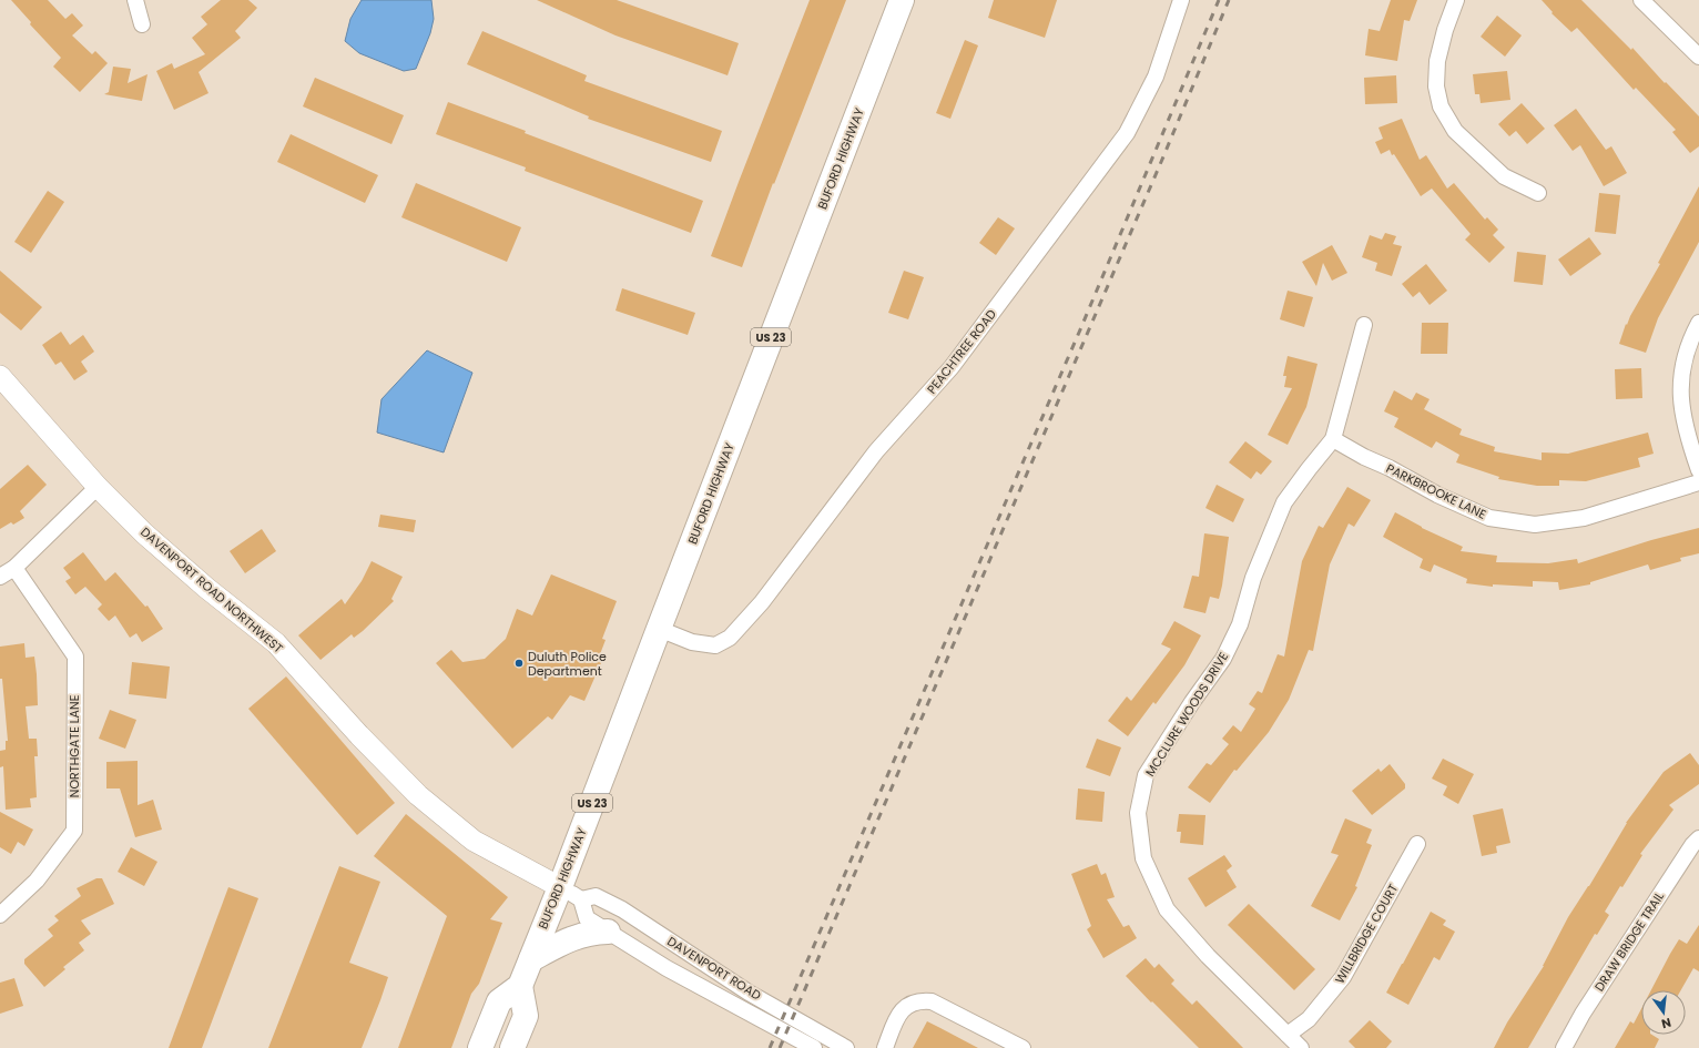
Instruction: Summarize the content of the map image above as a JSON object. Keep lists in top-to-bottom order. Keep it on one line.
{"streets":{"main road":["BUFORD HIGHWAY","US 23"],"street":["PEACHTREE ROAD","PARKBROOKE LANE","DAVENPORT ROAD NORTHWEST","MCCLURE WOODS DRIVE","NORTHGATE LANE","WILLBRIDGE COURT","DRAW BRIDGE TRAIL","DAVENPORT ROAD"]},"crossings":[["BUFORD HIGHWAY","PEACHTREE ROAD"],["BUFORD HIGHWAY","DAVENPORT ROAD NORTHWEST"],["PARKBROOKE LANE","MCCLURE WOODS DRIVE"],["MCCLURE WOODS DRIVE","WILLBRIDGE COURT"]],"places":["Duluth Police Department"],"north":"bottom"}
